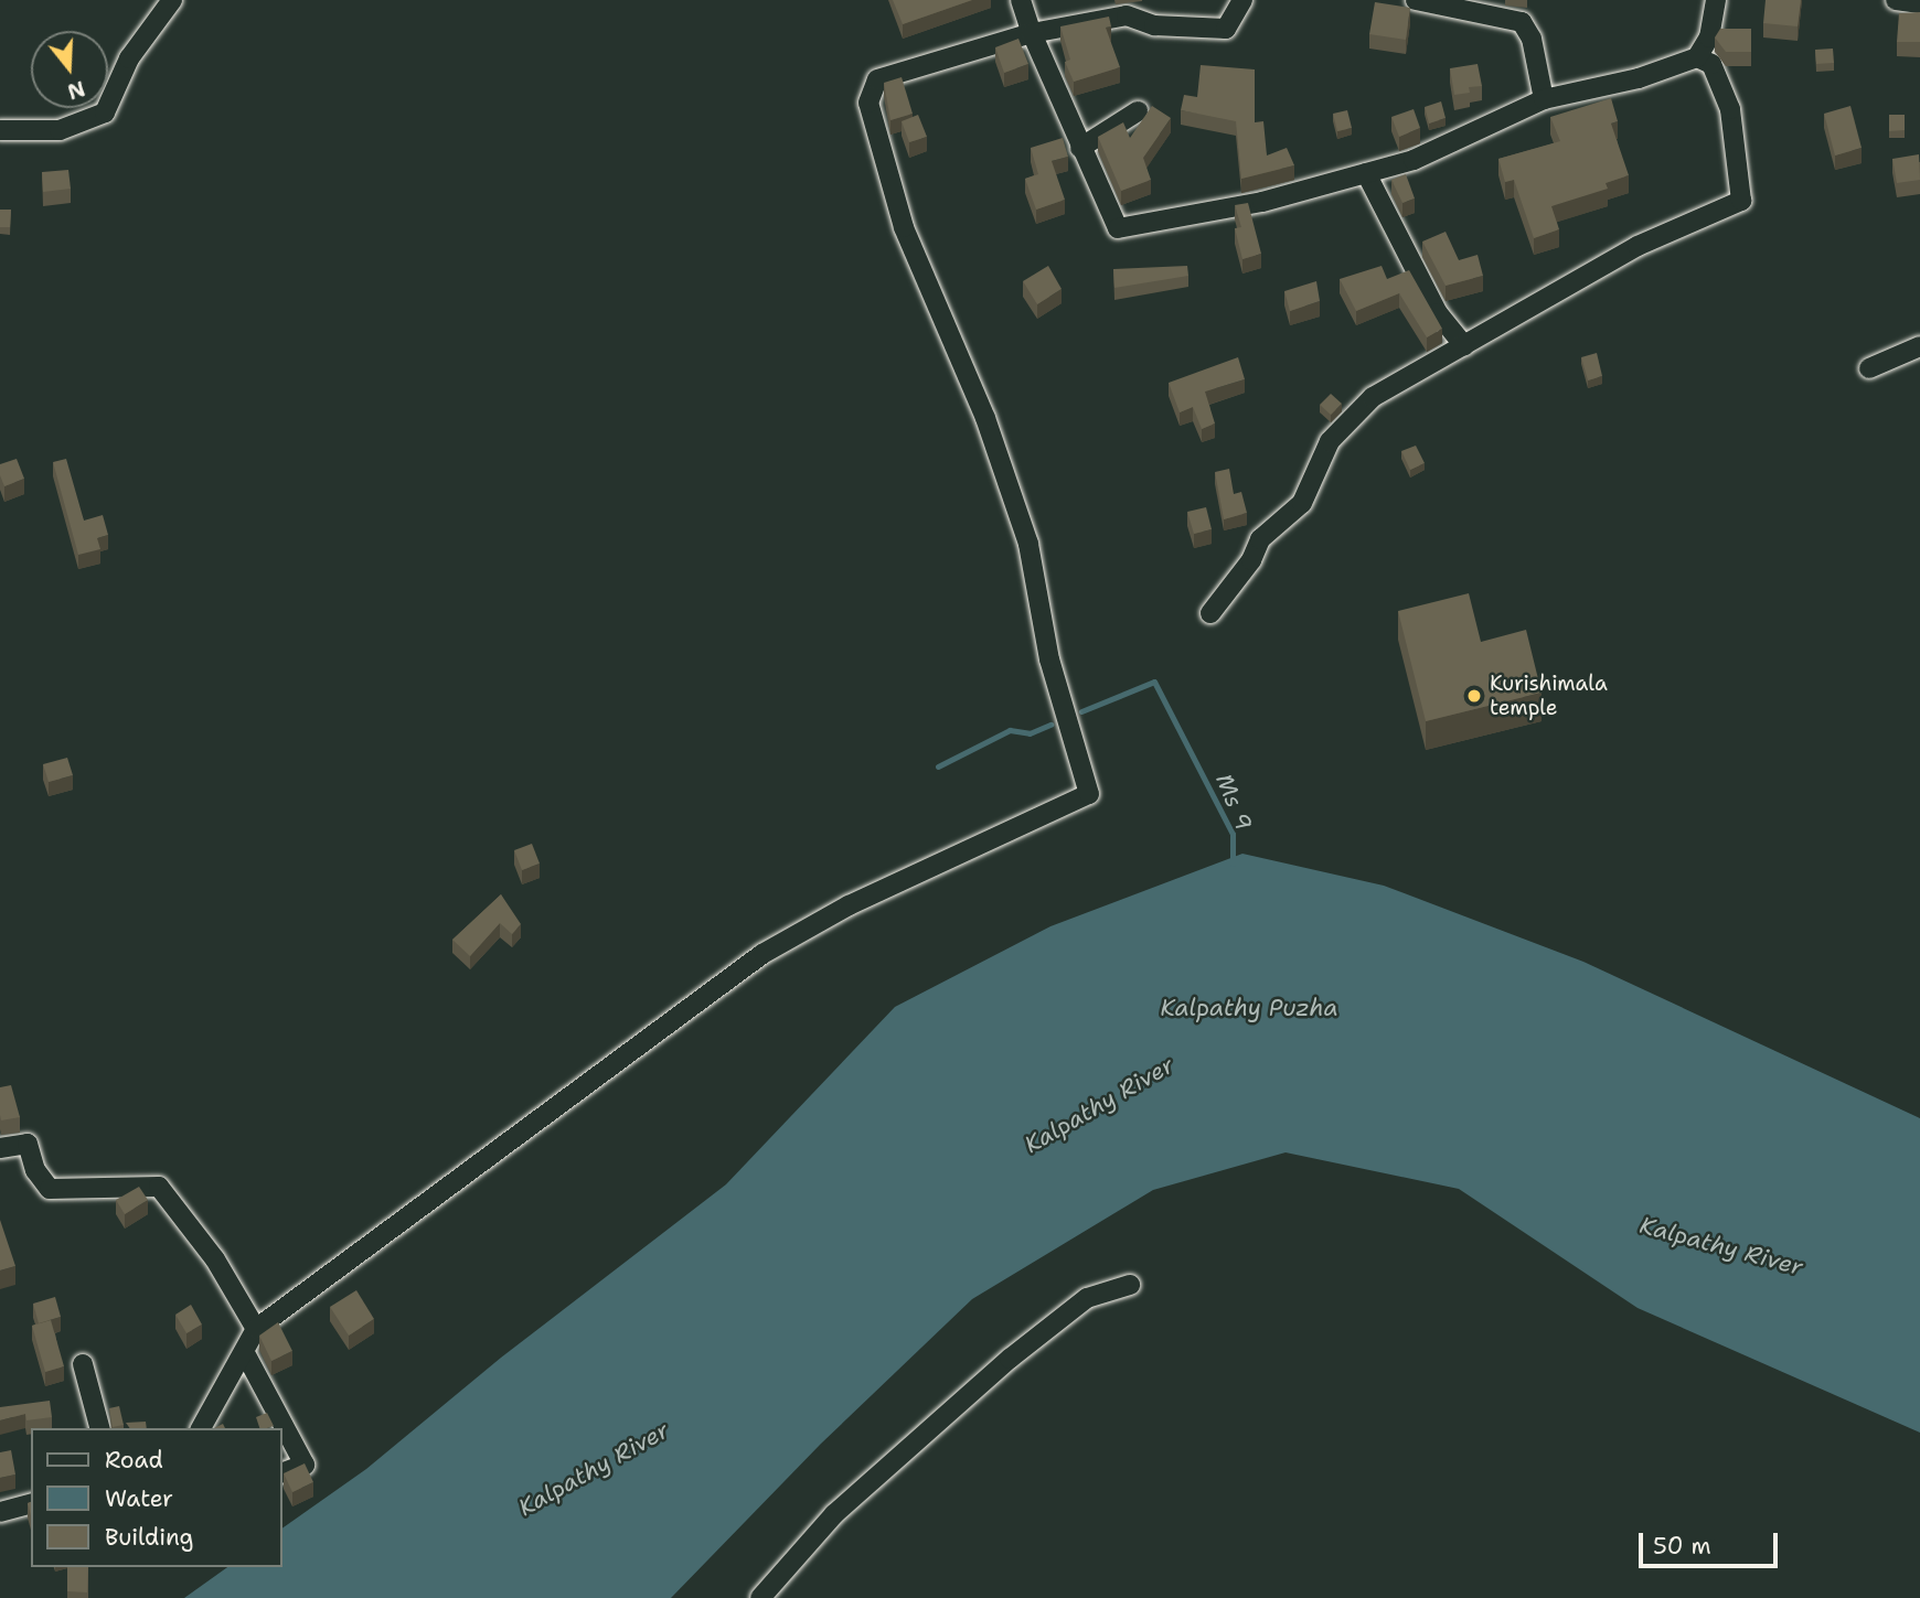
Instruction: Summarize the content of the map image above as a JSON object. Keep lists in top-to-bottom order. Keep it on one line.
{"water":["Ms 9","Kalpathy Puzha","Kalpathy River"],"places":["Kurishimala temple"],"legend":["Road","Water","Building"],"scale_bar":"50 m","north":"bottom"}
